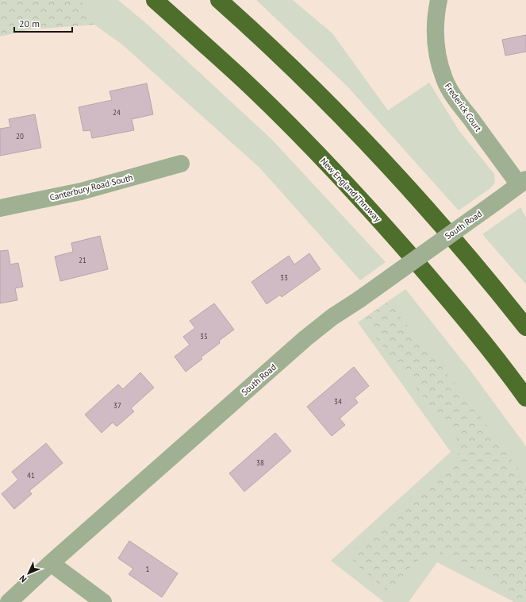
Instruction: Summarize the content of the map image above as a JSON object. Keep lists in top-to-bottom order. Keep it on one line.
{"streets":{"highway":["New England Thruway"],"street":["Frederick Court","Canterbury Road South","South Road"]},"crossings":[["Frederick Court","South Road"]],"house_numbers":["24","20","21","33","35","34","37","38","41","1"],"scale_bar":"20 m","north":"bottom left"}
